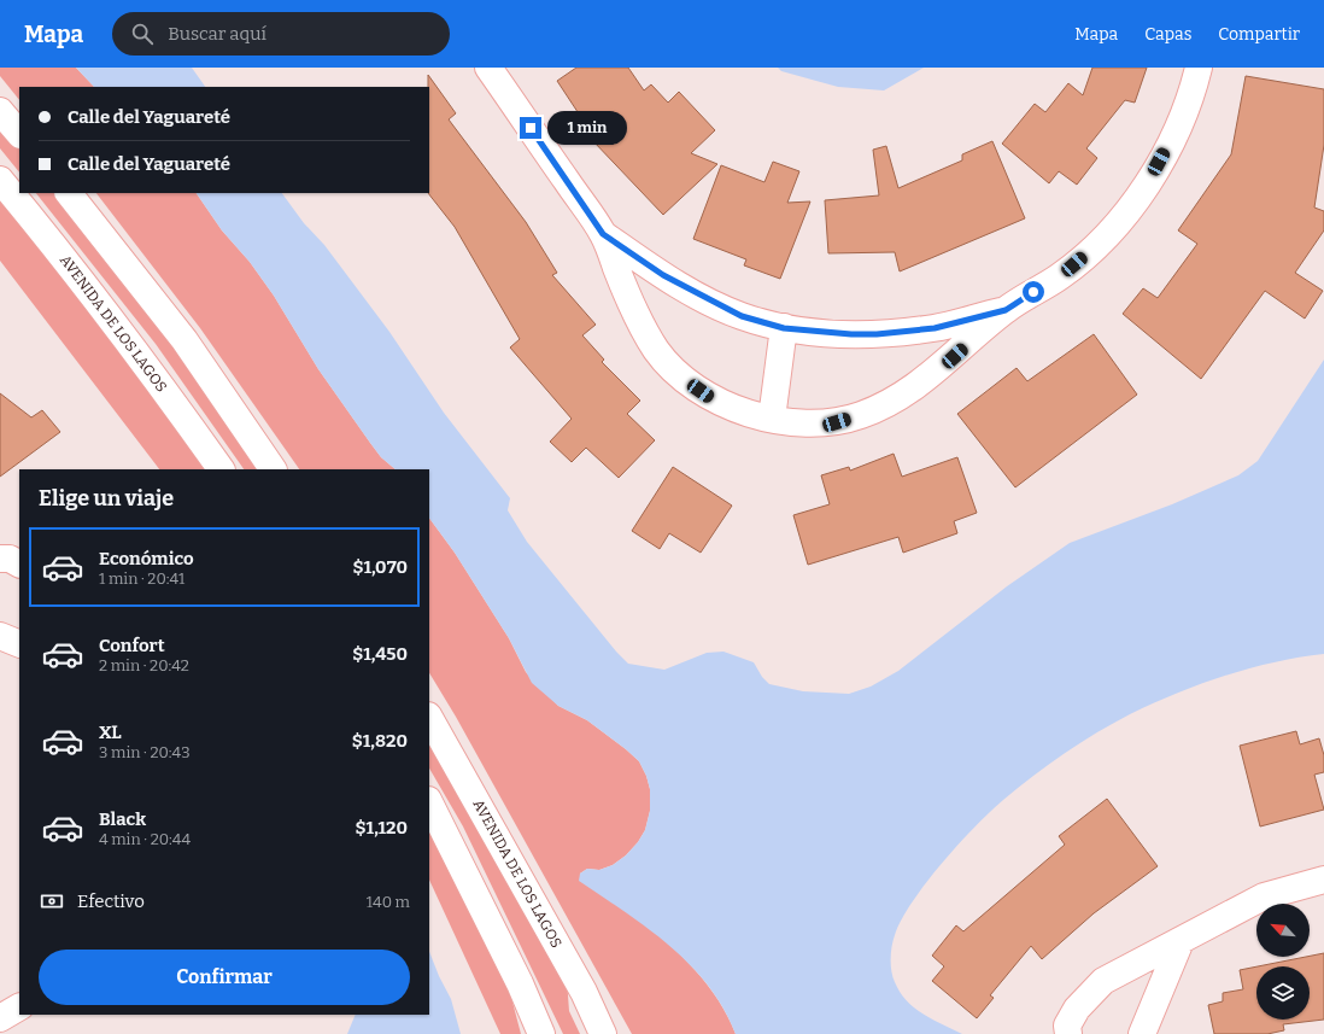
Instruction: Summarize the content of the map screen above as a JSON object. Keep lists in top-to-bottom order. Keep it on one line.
{"streets":{"street":["AVENIDA DE LOS LAGOS"]},"north":"top left","page":{"header":"Mapa","search":"Buscar aquí","nav":["Mapa","Capas","Compartir"],"banner":["Calle del Yaguareté","Calle del Yaguareté"],"bubble":"1 min","heading":"Elige un viaje","list":[{"name":"Económico","note":"1 min · 20:41","value":"$1,070"},{"name":"Confort","note":"2 min · 20:42","value":"$1,450"},{"name":"XL","note":"3 min · 20:43","value":"$1,820"},{"name":"Black","note":"4 min · 20:44","value":"$1,120"}],"pay":["Efectivo","140 m"],"buttons":"Confirmar"}}
